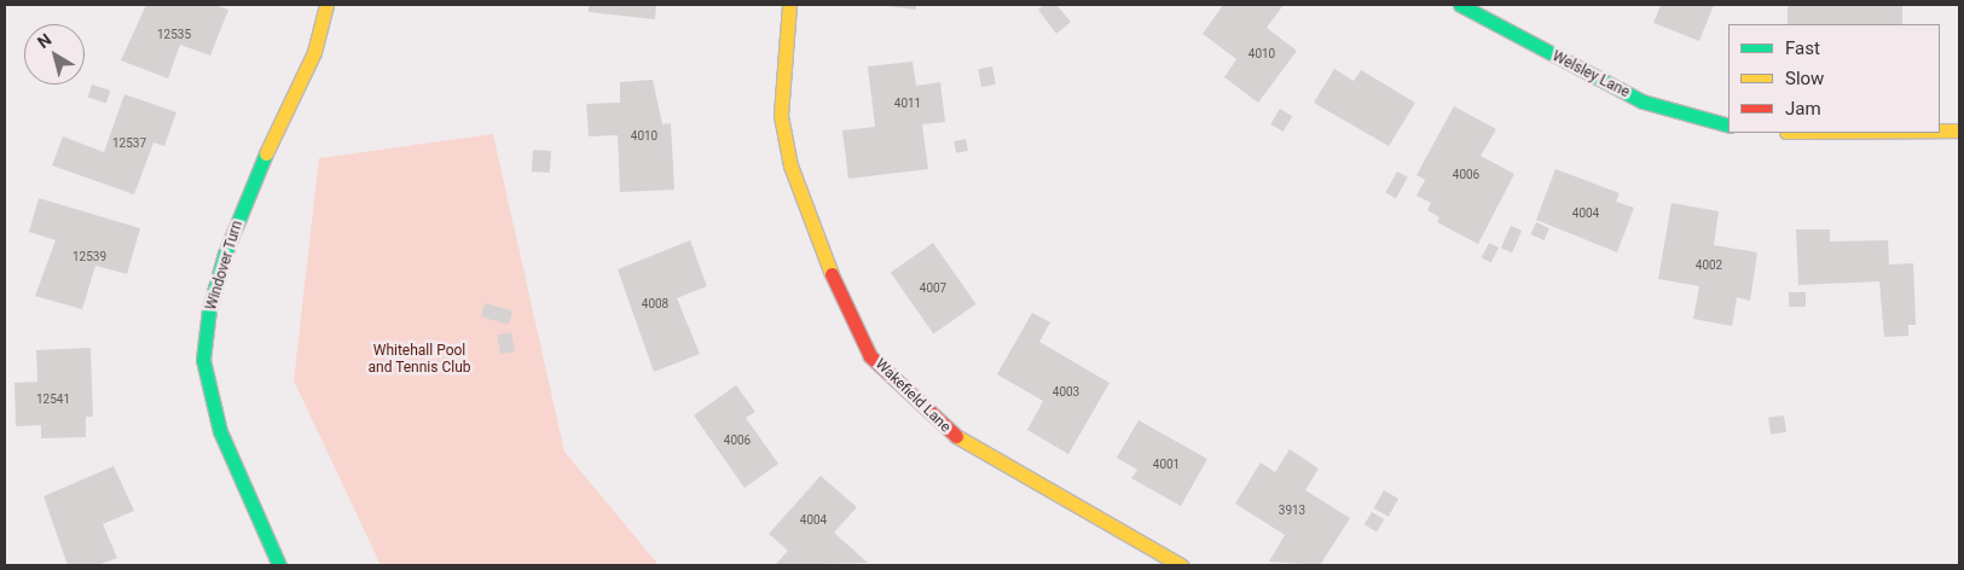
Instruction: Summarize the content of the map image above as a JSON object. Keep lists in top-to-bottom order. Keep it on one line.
{"streets":{"street":["Welsley Lane","Windover Turn","Wakefield Lane"]},"parks":["Whitehall Pool and Tennis Club"],"house_numbers":["12535","4010","4011","4010","12537","4006","4004","12539","4002","4007","4008","4003","12541","4006","4001","3913","4004"],"legend":["Fast","Slow","Jam"],"north":"top left"}
